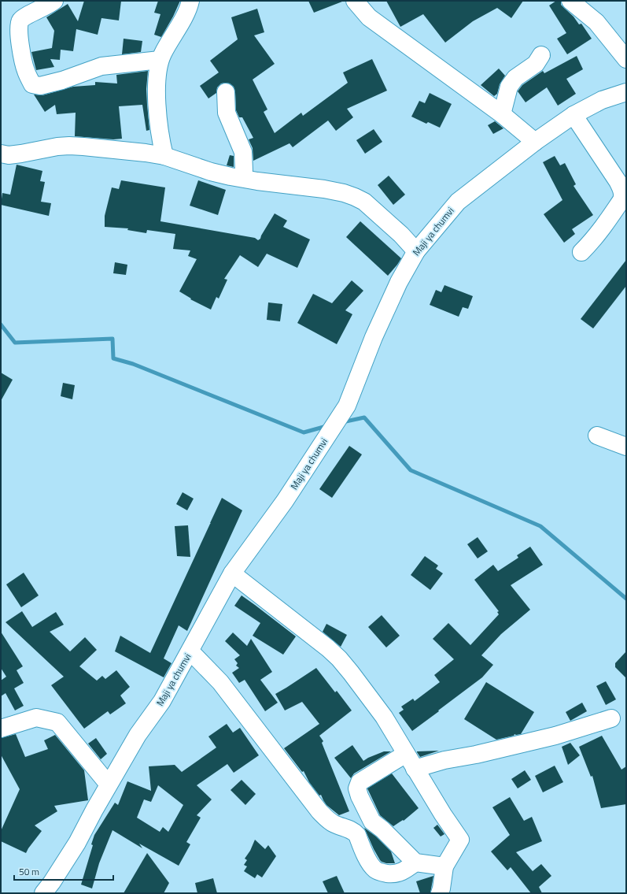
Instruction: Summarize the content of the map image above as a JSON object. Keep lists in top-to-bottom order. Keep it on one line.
{"streets":{"street":["Maji ya chumvi"]},"scale_bar":"50 m"}
